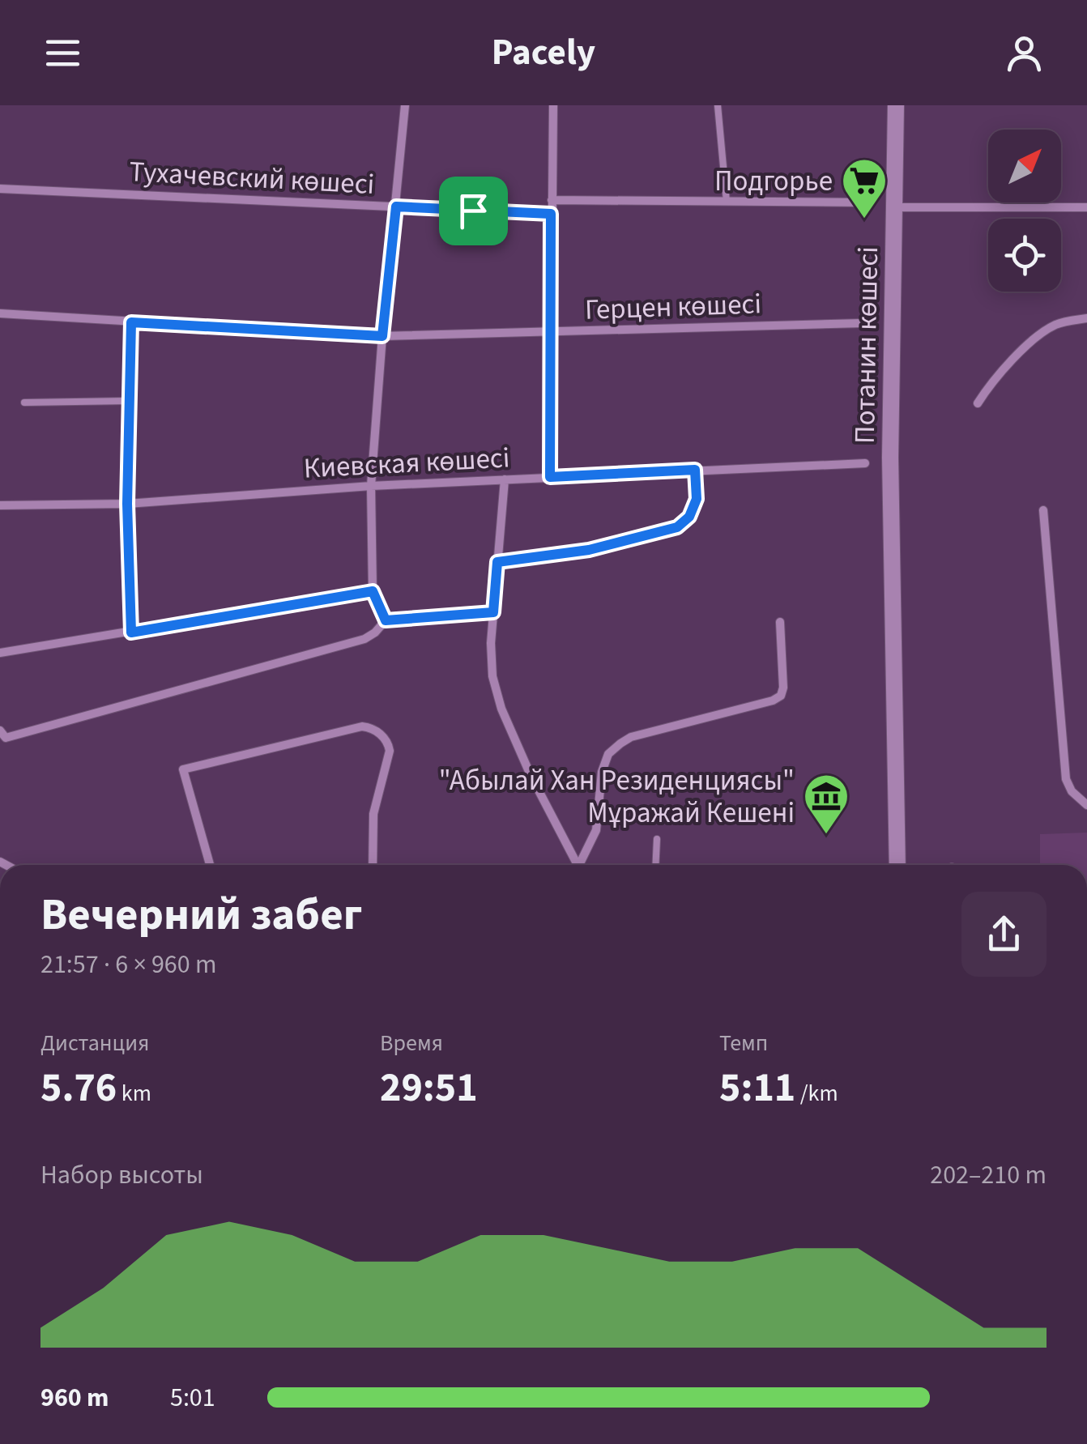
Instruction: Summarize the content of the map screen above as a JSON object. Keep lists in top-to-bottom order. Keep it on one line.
{"streets":{"main road":["Потанин көшесі"],"street":["Тухачевский көшесі","Герцен көшесі","Киевская көшесі"]},"places":{"supermarket":["Подгорье"],"museum":["\"Абылай Хан Резиденциясы\" Мұражай Кешені"]},"north":"top right","page":{"header":"Pacely","heading":["Вечерний забег","21:57 · 6 × 960 m"],"stats":[["Дистанция","5.76 km"],["Время","29:51"],["Темп","5:11 /km"]],"chart":["Набор высоты","202–210 m"],"list":[{"name":"960 m","note":"5:01"}]}}
